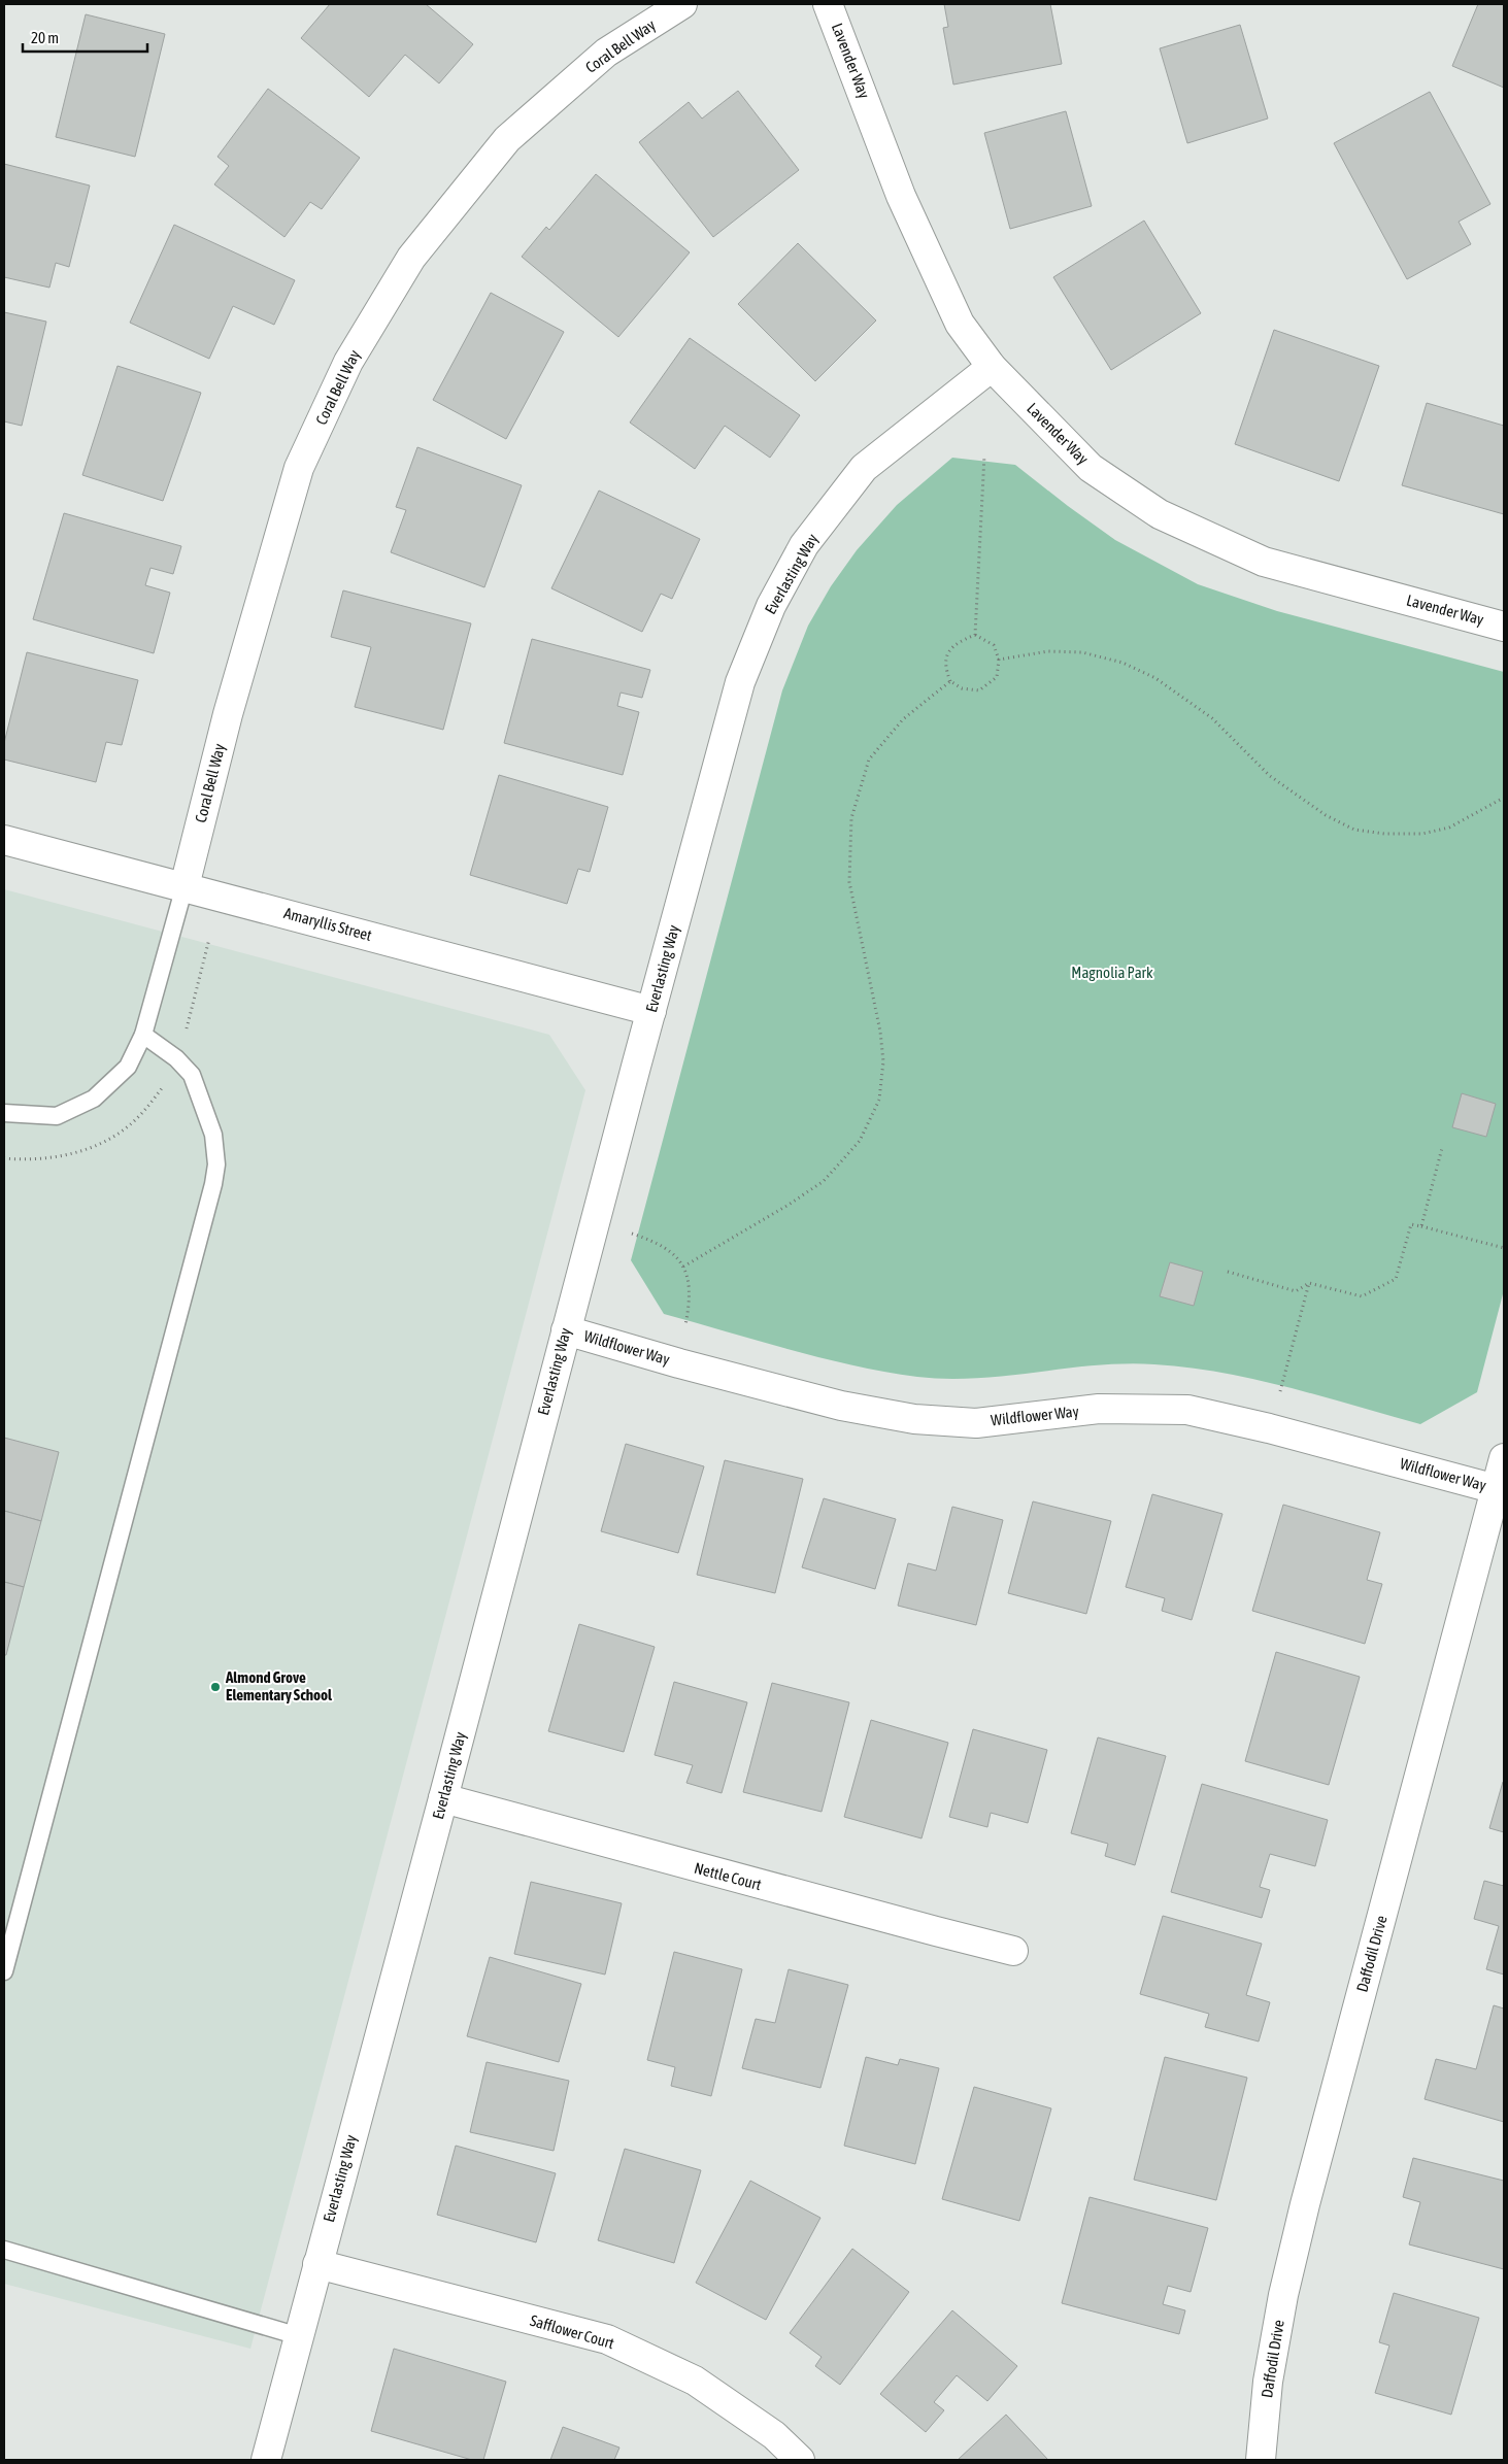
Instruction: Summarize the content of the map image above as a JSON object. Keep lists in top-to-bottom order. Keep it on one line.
{"streets":{"street":["Coral Bell Way","Lavender Way","Everlasting Way","Amaryllis Street","Wildflower Way","Nettle Court","Daffodil Drive","Safflower Court"]},"crossings":[["Coral Bell Way","Amaryllis Street"],["Lavender Way","Everlasting Way"],["Everlasting Way","Amaryllis Street"],["Everlasting Way","Wildflower Way"],["Everlasting Way","Nettle Court"],["Everlasting Way","Safflower Court"],["Wildflower Way","Daffodil Drive"]],"parks":["Magnolia Park"],"places":["Almond Grove Elementary School"],"scale_bar":"20 m"}
